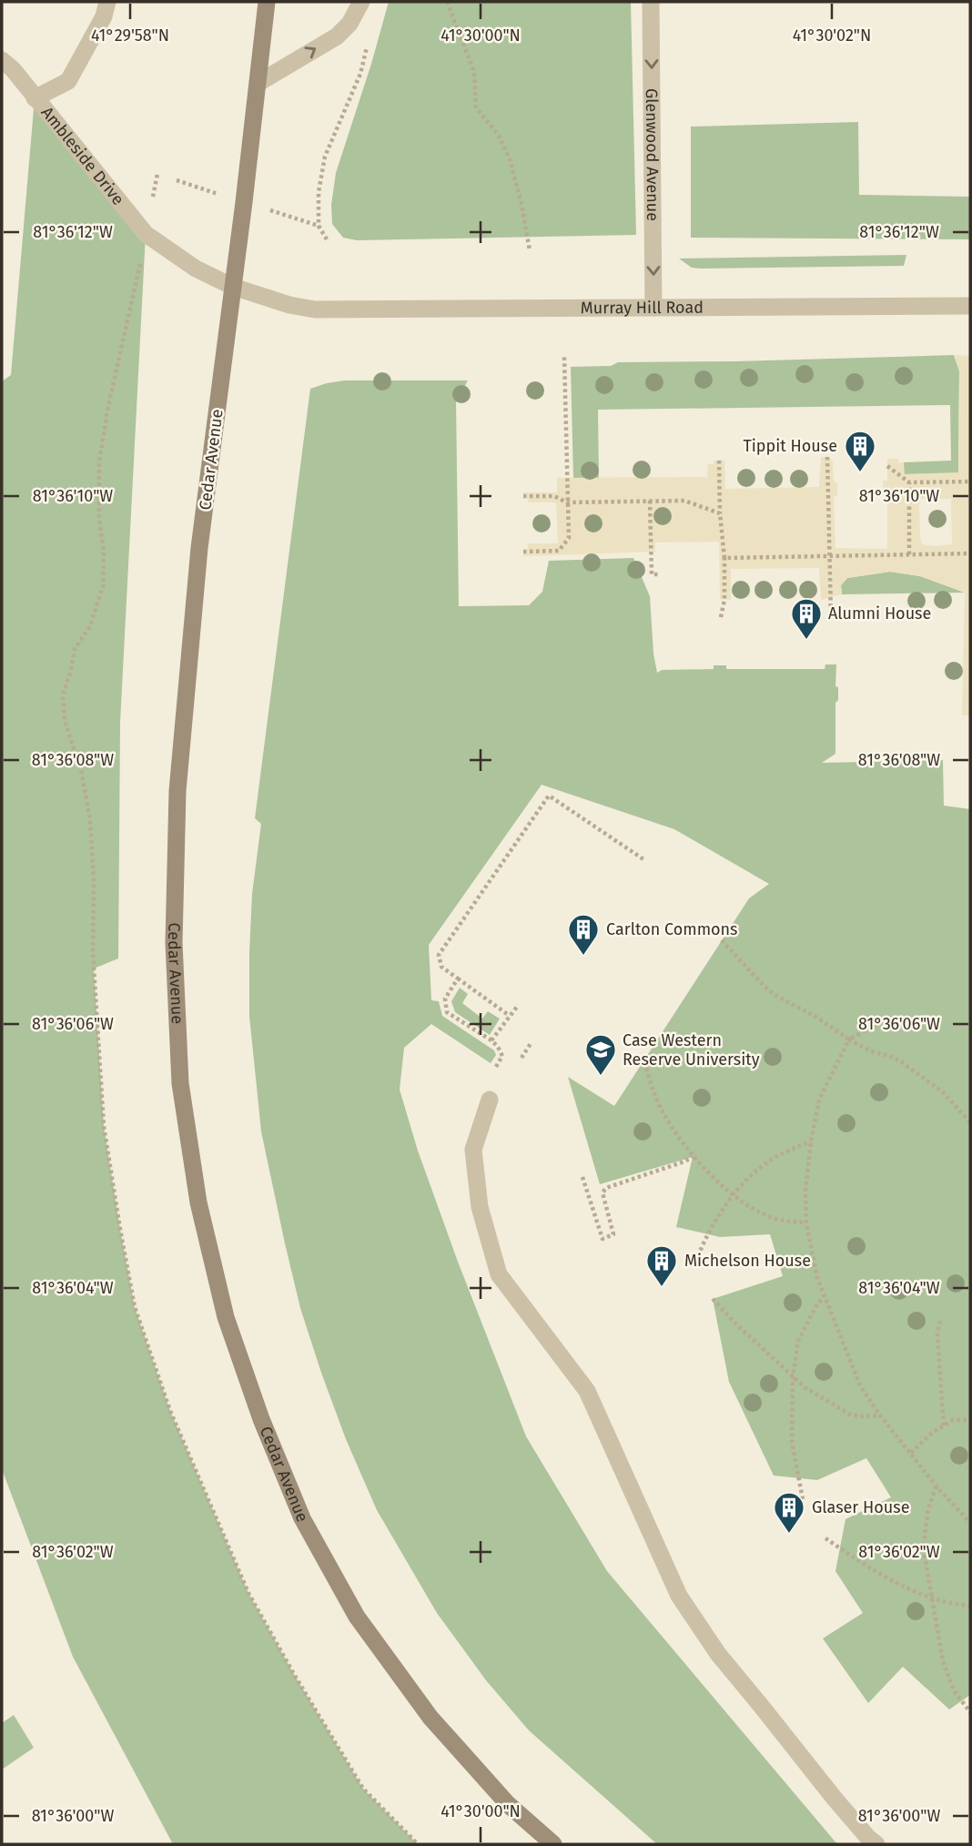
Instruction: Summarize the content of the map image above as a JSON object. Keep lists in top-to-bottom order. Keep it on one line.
{"streets":{"main road":["Cedar Avenue"],"street":["Glenwood Avenue","Ambleside Drive","Murray Hill Road"]},"crossings":[["Glenwood Avenue","Murray Hill Road"],["Ambleside Drive","Murray Hill Road"],["Ambleside Drive","Cedar Avenue"]],"one_way":["Glenwood Avenue"],"places":{"building":["Tippit House","Alumni House","Carlton Commons","Michelson House","Glaser House"],"school or university":["Case Western Reserve University"]},"coordinates":["41°29'58\"N","41°30'00\"N","41°30'02\"N","81°36'12\"W","81°36'10\"W","81°36'08\"W","81°36'06\"W","81°36'04\"W","81°36'02\"W","81°36'00\"W"]}
